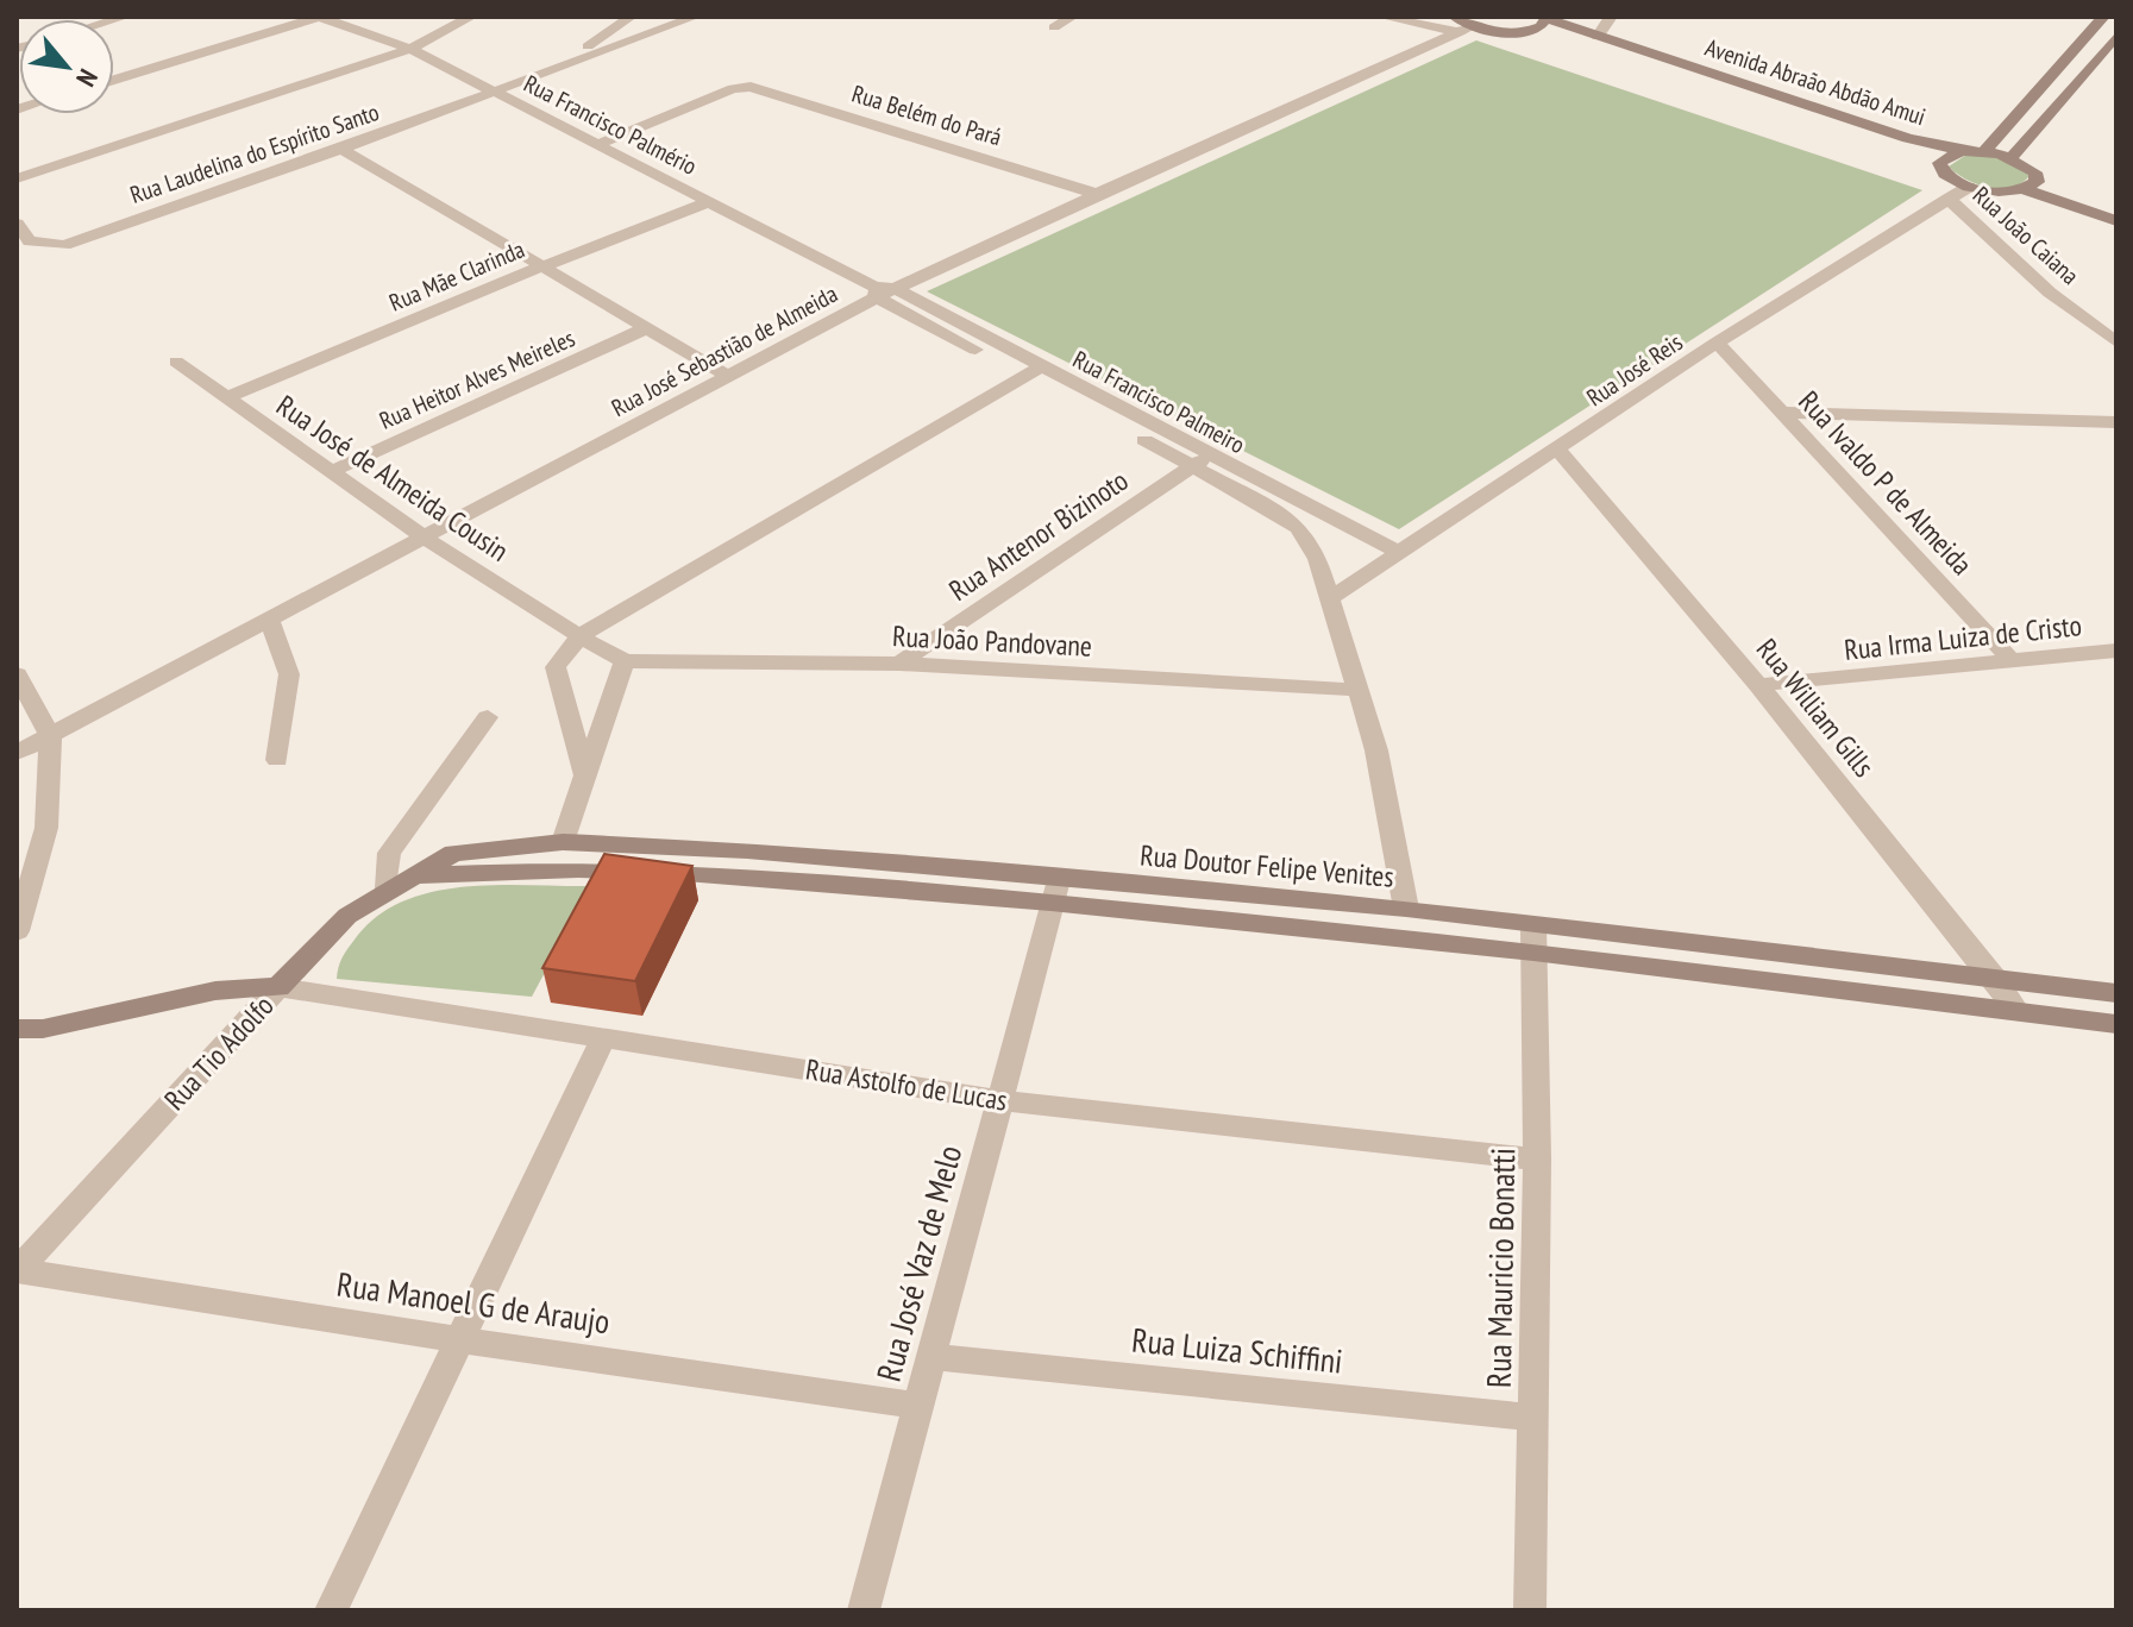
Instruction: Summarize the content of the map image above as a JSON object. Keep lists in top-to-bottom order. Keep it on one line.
{"streets":{"street":["Avenida Abraão Abdão Amui","Rua Belém do Pará","Rua Francisco Palmério","Rua Laudelina do Espírito Santo","Rua João Caiana","Rua Mãe Clarinda","Rua José Sebastião de Almeida","Rua José Reis","Rua Heitor Alves Meireles","Rua Francisco Palmeiro","Rua José de Almeida Cousin","Rua Ivaldo P de Almeida","Rua Antenor Bizinoto","Rua Irma Luiza de Cristo","Rua João Pandovane","Rua William Gills","Rua Doutor Felipe Venites","Rua Tio Adolfo","Rua Astolfo de Lucas","Rua José Vaz de Melo","Rua Mauricio Bonatti","Rua Manoel G de Araujo","Rua Luiza Schiffini"]},"crossings":[["Avenida Abraão Abdão Amui","Rua José Sebastião de Almeida"],["Rua Belém do Pará","Rua Francisco Palmério"],["Rua Belém do Pará","Rua José Sebastião de Almeida"],["Rua Francisco Palmério","Rua Laudelina do Espírito Santo"],["Rua Francisco Palmério","Rua Mãe Clarinda"],["Rua Francisco Palmério","Rua José Sebastião de Almeida"],["Rua Francisco Palmério","Rua Francisco Palmeiro"],["Rua João Caiana","Rua José Reis"],["Rua Mãe Clarinda","Rua José de Almeida Cousin"],["Rua José Sebastião de Almeida","Rua Francisco Palmeiro"],["Rua José Sebastião de Almeida","Rua José de Almeida Cousin"],["Rua José Reis","Rua Francisco Palmeiro"],["Rua José Reis","Rua Ivaldo P de Almeida"],["Rua José Reis","Rua William Gills"],["Rua Heitor Alves Meireles","Rua José de Almeida Cousin"],["Rua Francisco Palmeiro","Rua Antenor Bizinoto"],["Rua José de Almeida Cousin","Rua João Pandovane"],["Rua Ivaldo P de Almeida","Rua Irma Luiza de Cristo"],["Rua Antenor Bizinoto","Rua João Pandovane"],["Rua Irma Luiza de Cristo","Rua William Gills"],["Rua William Gills","Rua Doutor Felipe Venites"],["Rua Doutor Felipe Venites","Rua Tio Adolfo"],["Rua Doutor Felipe Venites","Rua Astolfo de Lucas"],["Rua Doutor Felipe Venites","Rua José Vaz de Melo"],["Rua Doutor Felipe Venites","Rua Mauricio Bonatti"],["Rua Tio Adolfo","Rua Astolfo de Lucas"],["Rua Tio Adolfo","Rua Manoel G de Araujo"],["Rua Astolfo de Lucas","Rua José Vaz de Melo"],["Rua Astolfo de Lucas","Rua Mauricio Bonatti"],["Rua José Vaz de Melo","Rua Manoel G de Araujo"],["Rua José Vaz de Melo","Rua Luiza Schiffini"],["Rua Mauricio Bonatti","Rua Luiza Schiffini"]],"north":"bottom right"}
